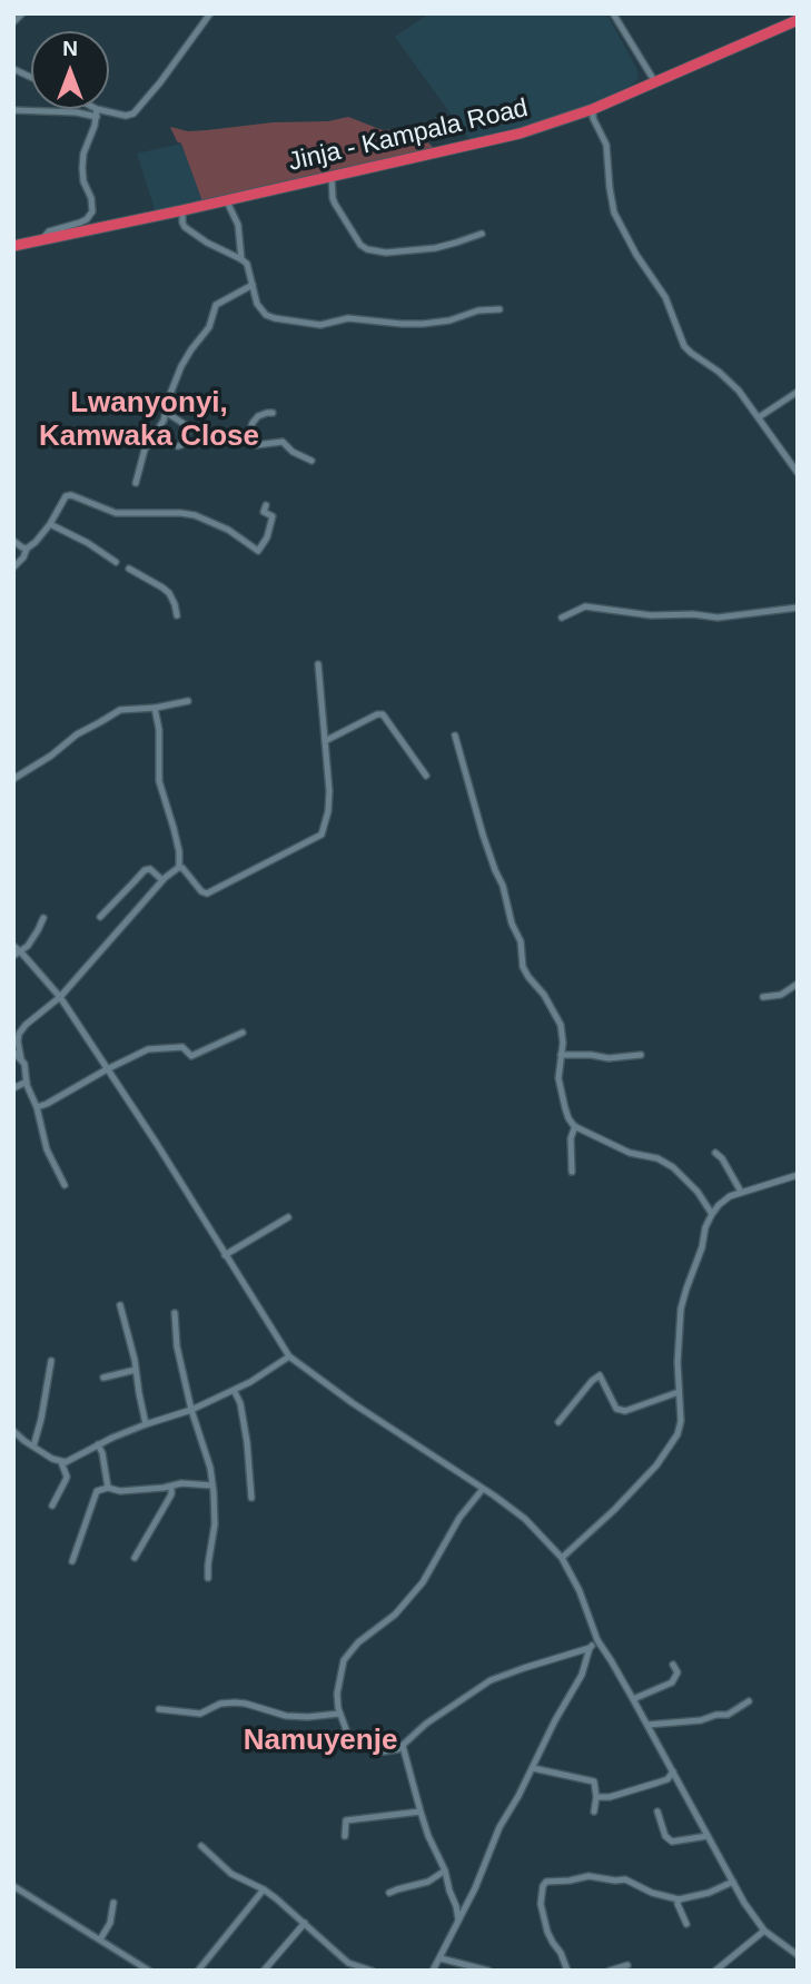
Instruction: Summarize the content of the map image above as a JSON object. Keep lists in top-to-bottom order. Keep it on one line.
{"streets":{"highway":["Jinja - Kampala Road"]},"districts":["Lwanyonyi, Kamwaka Close","Namuyenje"],"north":"top"}
